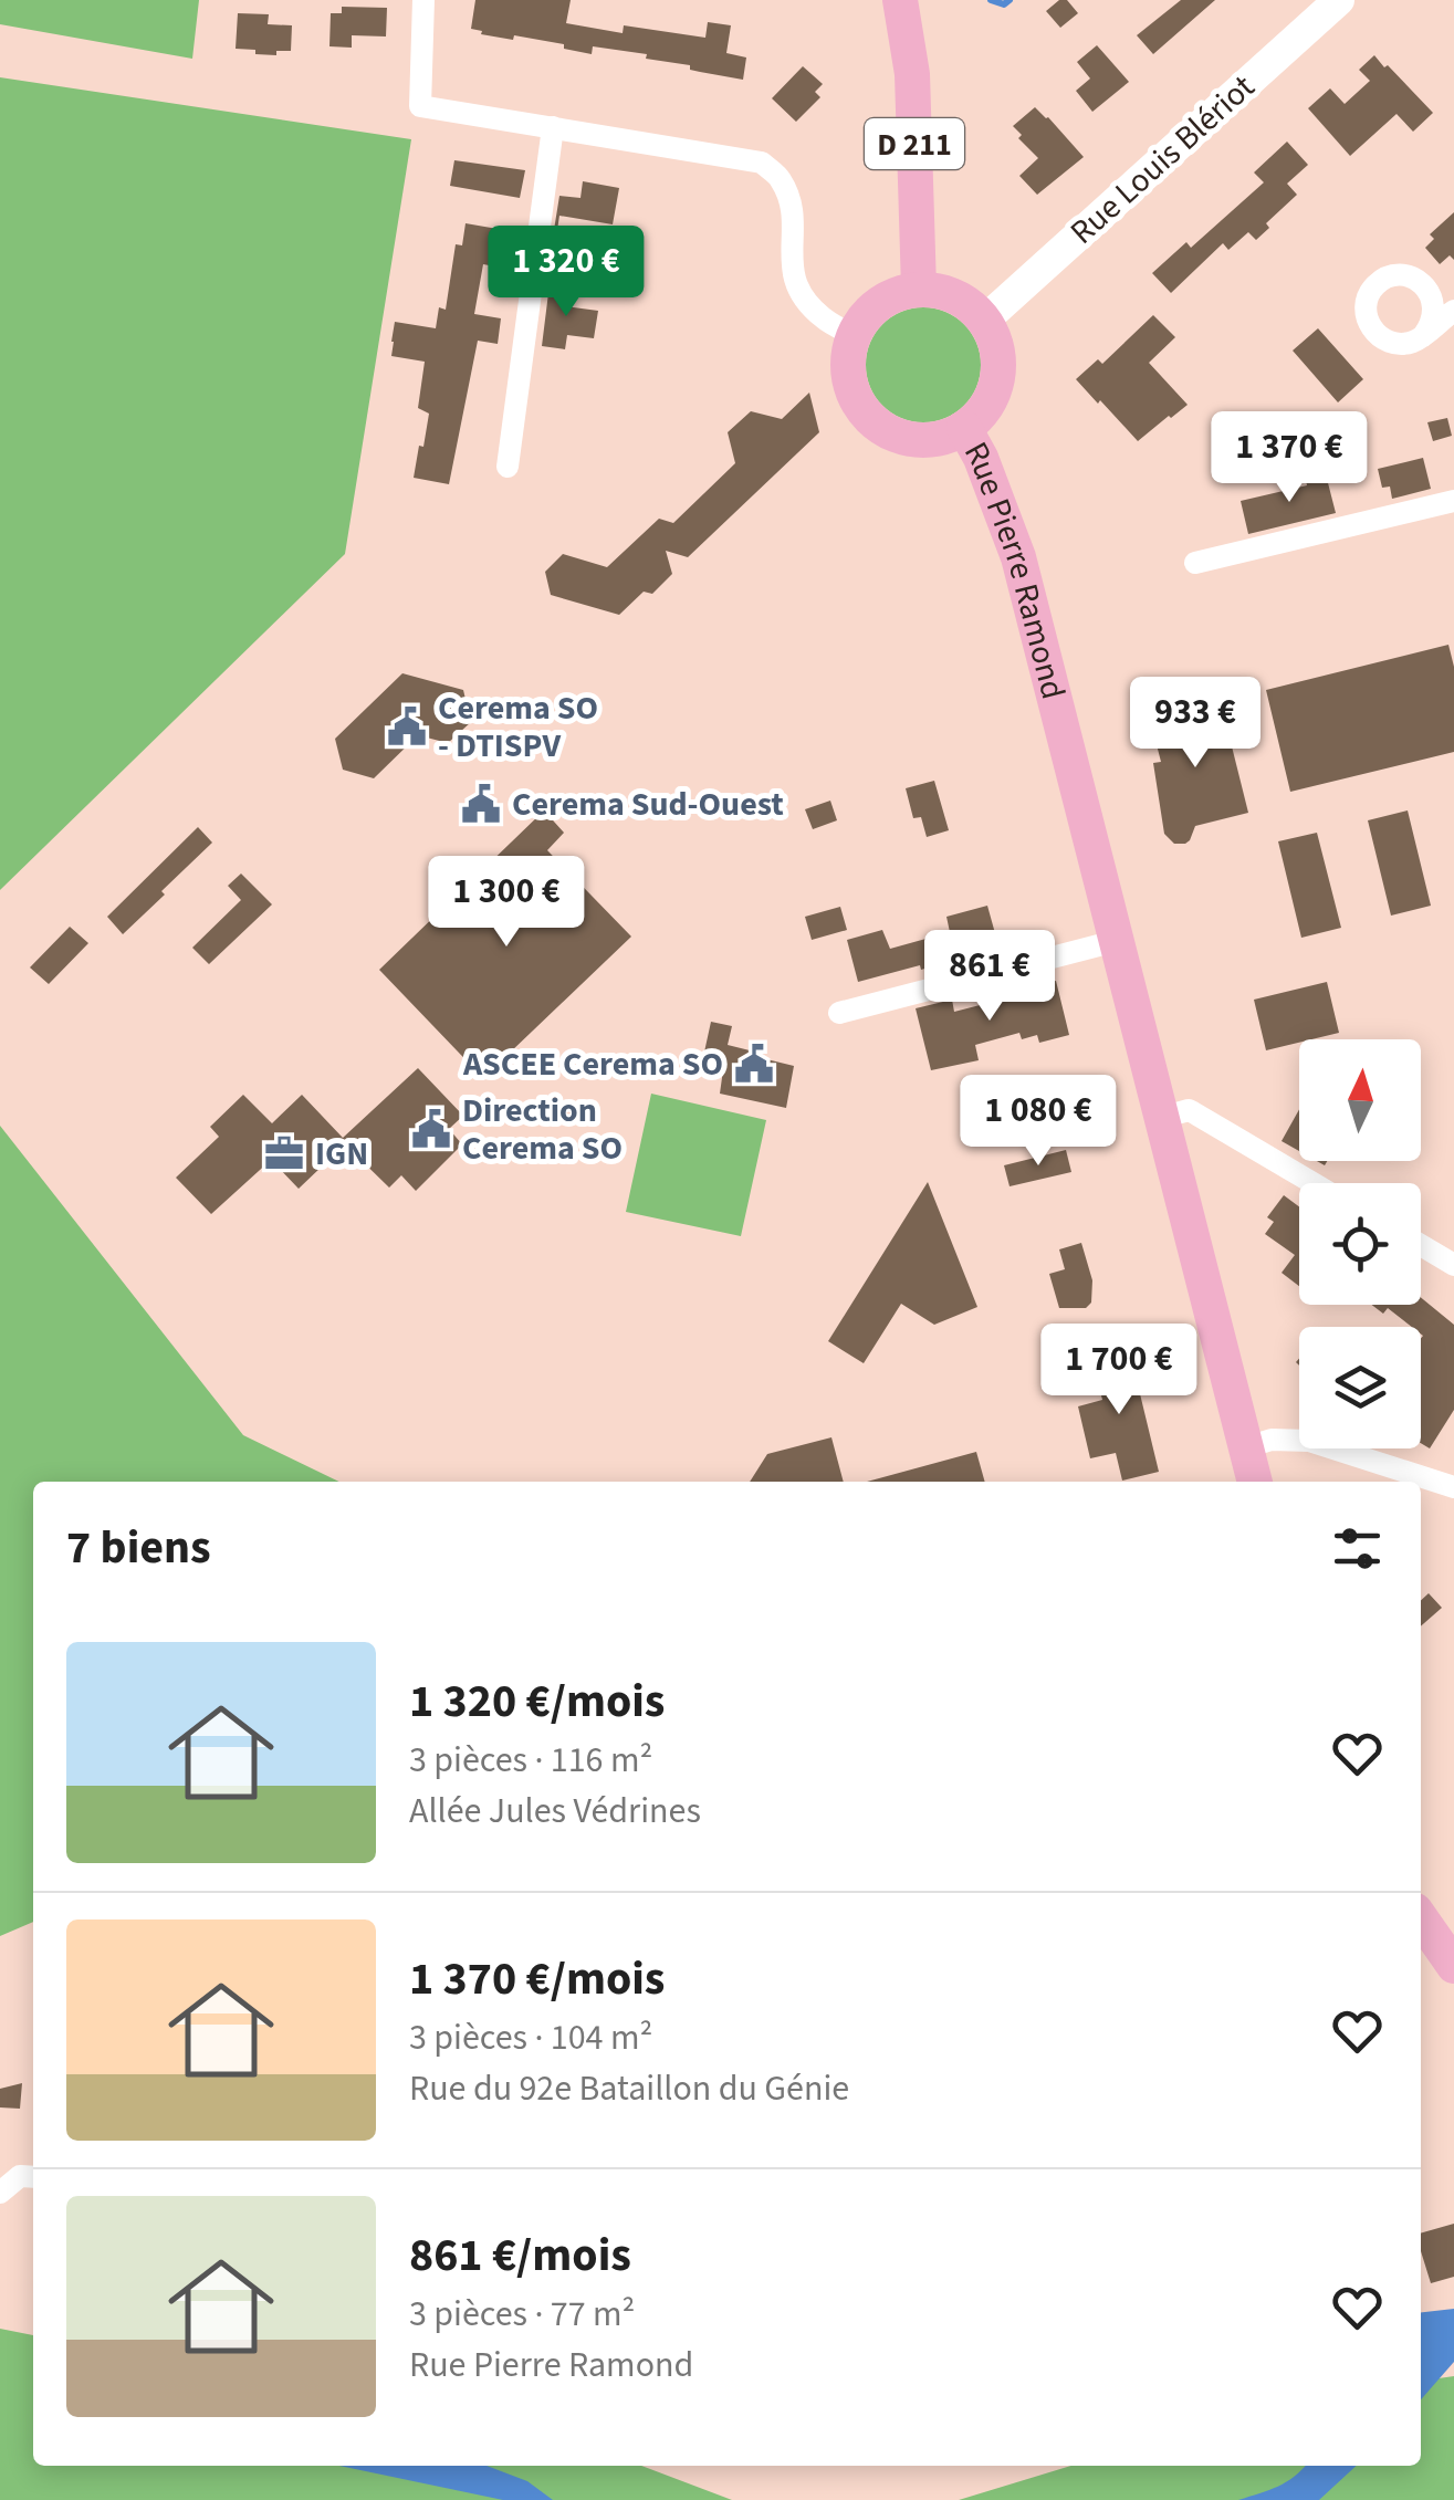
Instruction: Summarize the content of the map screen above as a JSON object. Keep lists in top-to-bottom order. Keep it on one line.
{"streets":{"main road":["D 211","Rue Pierre Ramond"],"street":["Rue Louis Blériot"]},"crossings":[["D 211","Rue Louis Blériot"],["D 211","Rue Pierre Ramond"],["Rue Louis Blériot","Rue Pierre Ramond"]],"places":{"public building":["Cerema SO - DTISPV","Cerema Sud-Ouest","ASCEE Cerema SO","Direction Cerema SO"],"office":["IGN"]},"north":"top","page":{"price":["1 320 €","1 370 €","933 €","1 300 €","861 €","1 080 €","1 700 €"],"heading":"7 biens","list":[{"name":"1 320 €/mois","note":"3 pièces · 116 m² · Allée Jules Védrines"},{"name":"1 370 €/mois","note":"3 pièces · 104 m² · Rue du 92e Bataillon du Génie"},{"name":"861 €/mois","note":"3 pièces · 77 m² · Rue Pierre Ramond"}]}}
